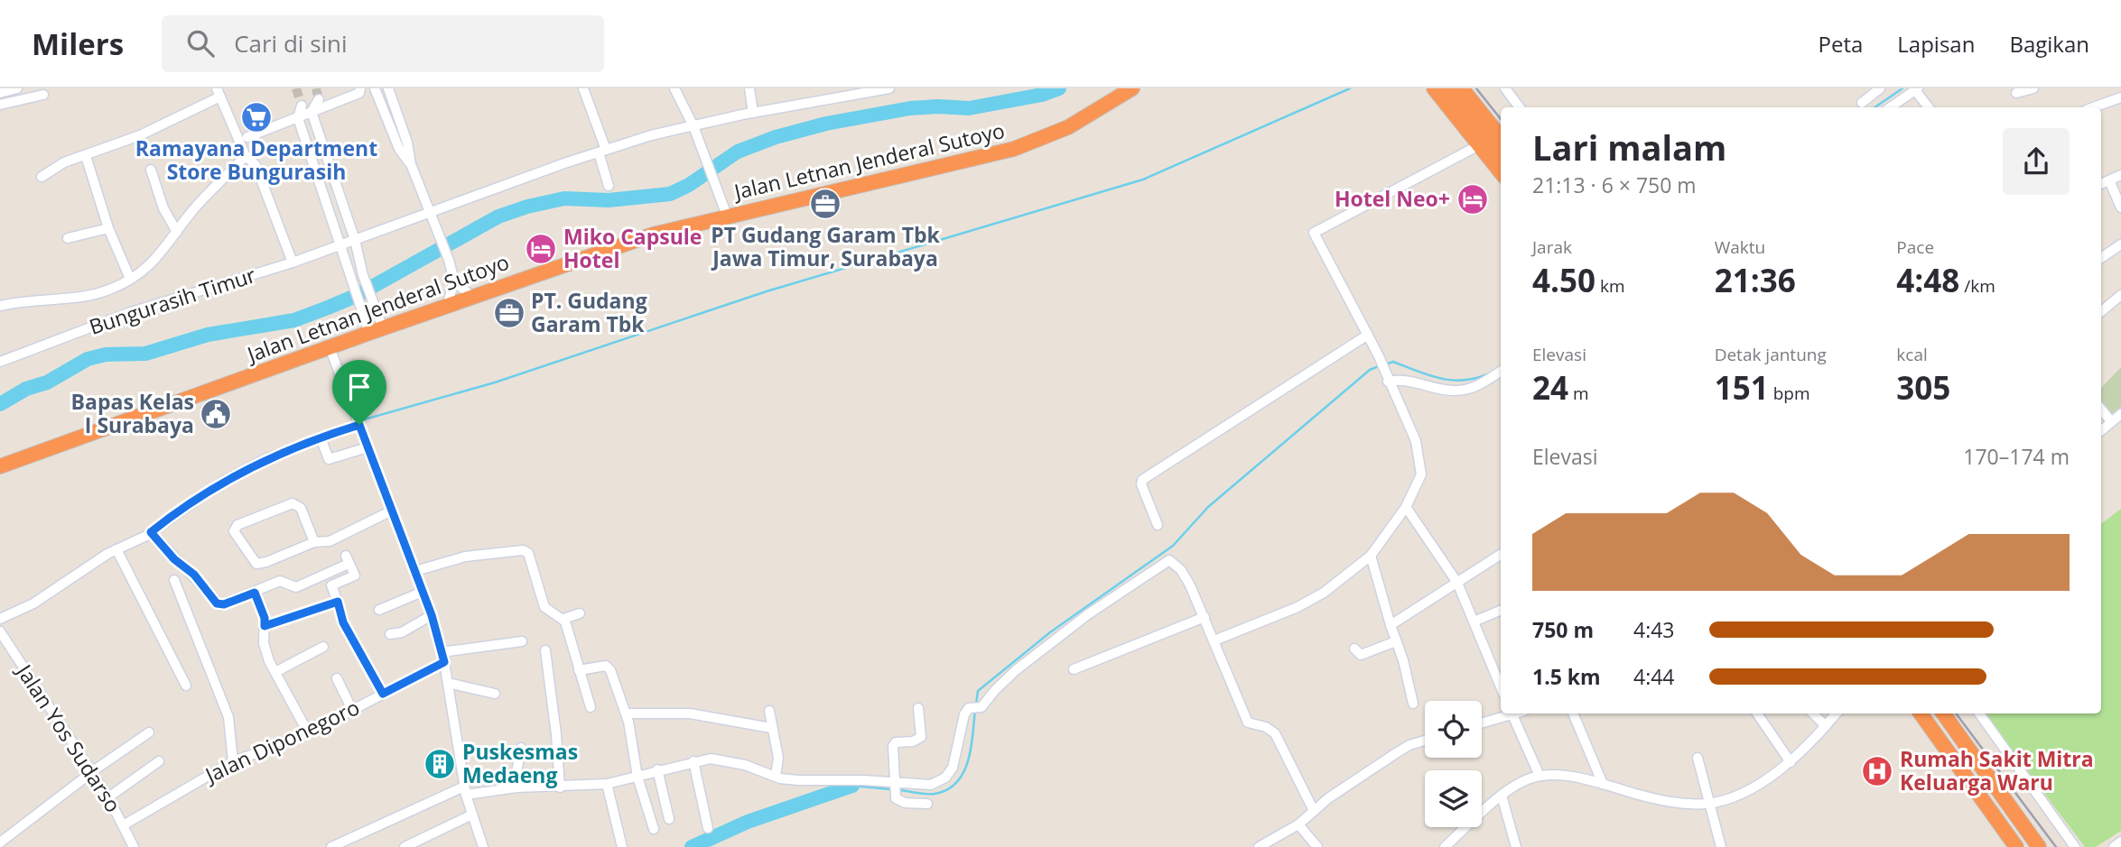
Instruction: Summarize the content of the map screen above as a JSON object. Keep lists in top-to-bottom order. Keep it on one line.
{"streets":{"highway":["Jalan Letnan Jenderal Sutoyo"],"street":["Bungurasih Timur","Jalan Yos Sudarso","Jalan Diponegoro"]},"crossings":[["Jalan Yos Sudarso","Jalan Diponegoro"]],"places":{"supermarket":["Ramayana Department Store Bungurasih"],"hotel":["Hotel Neo+","Miko Capsule Hotel"],"office":["PT Gudang Garam Tbk Jawa Timur, Surabaya","PT. Gudang Garam Tbk"],"public building":["Bapas Kelas I Surabaya"],"building":["Puskesmas Medaeng"],"hospital":["Rumah Sakit Mitra Keluarga Waru"]},"page":{"header":"Milers","search":"Cari di sini","nav":["Peta","Lapisan","Bagikan"],"heading":["Lari malam","21:13 · 6 × 750 m"],"stats":[["Jarak","4.50 km"],["Waktu","21:36"],["Pace","4:48 /km"],["Elevasi","24 m"],["Detak jantung","151 bpm"],["kcal","305"]],"chart":["Elevasi","170–174 m"],"list":[{"name":"750 m","note":"4:43"},{"name":"1.5 km","note":"4:44"}]}}
